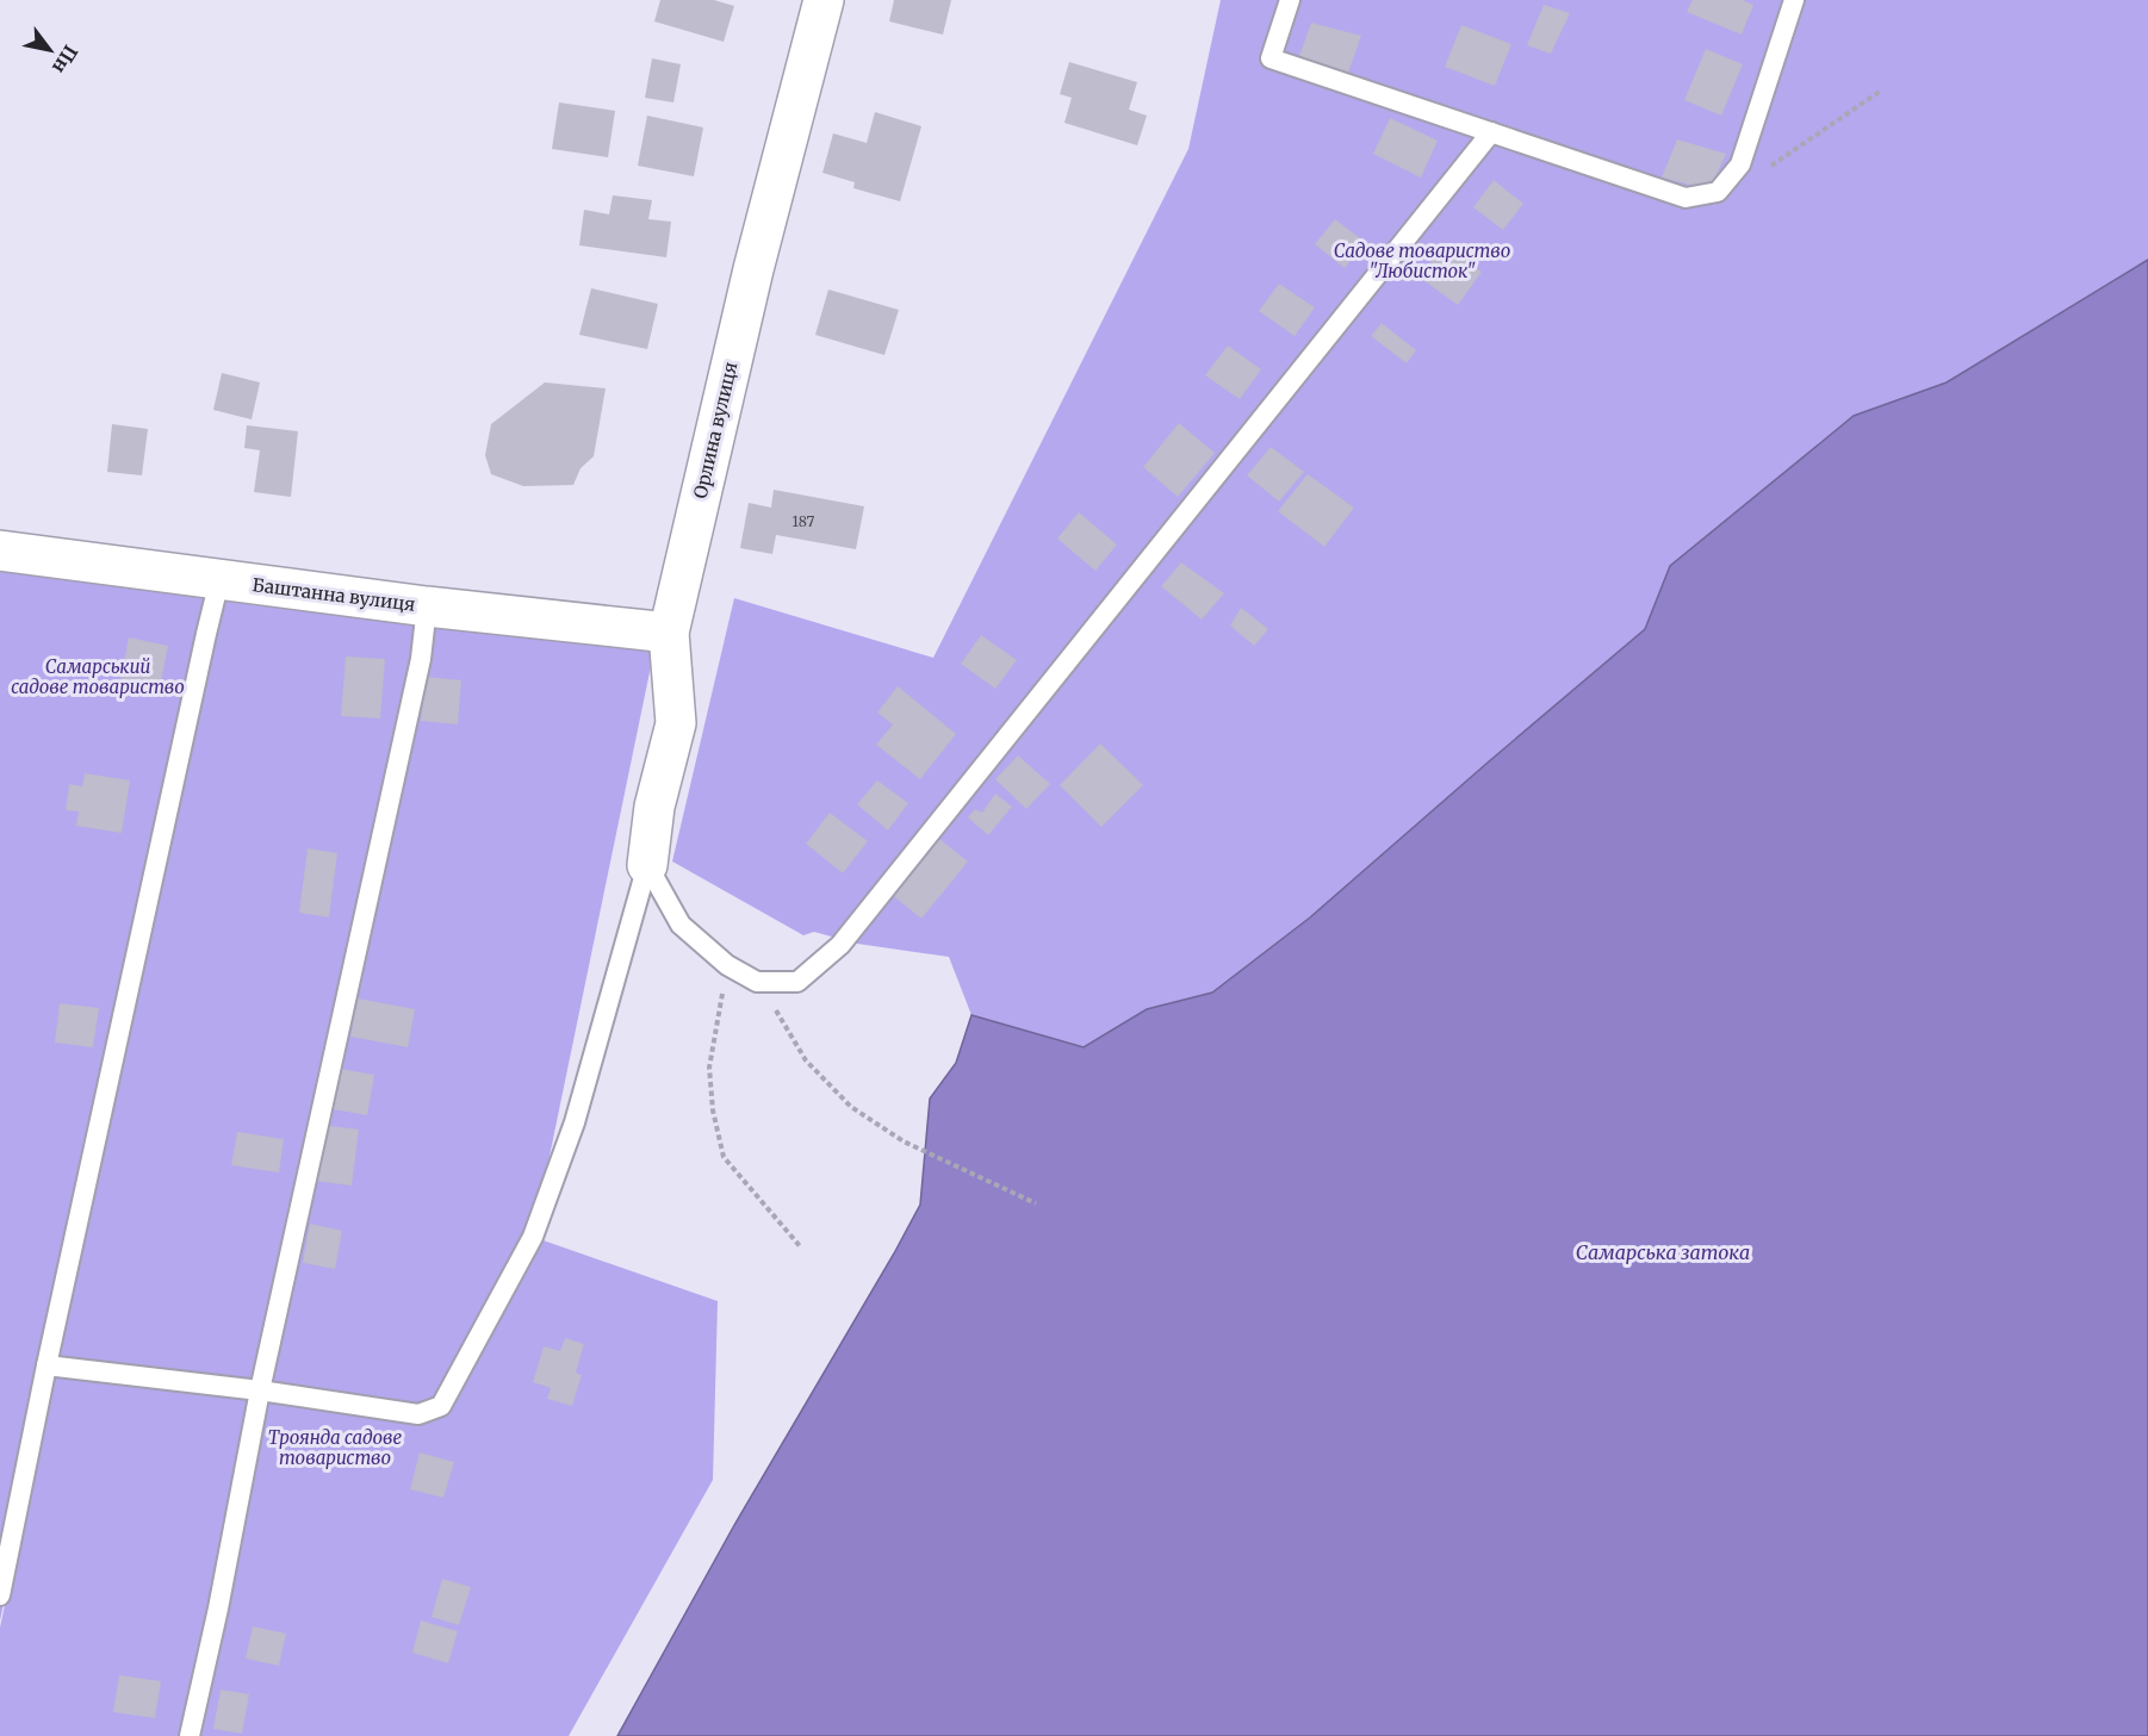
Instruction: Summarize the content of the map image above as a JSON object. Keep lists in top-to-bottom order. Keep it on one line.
{"streets":{"street":["Орлина вулиця","Баштанна вулиця"]},"crossings":[["Орлина вулиця","Баштанна вулиця"]],"water":["Самарська затока"],"parks":["Садове товариство \"Любисток\"","Самарський садове товариство","Троянда садове товариство"],"house_numbers":["187"],"north":"bottom right"}
